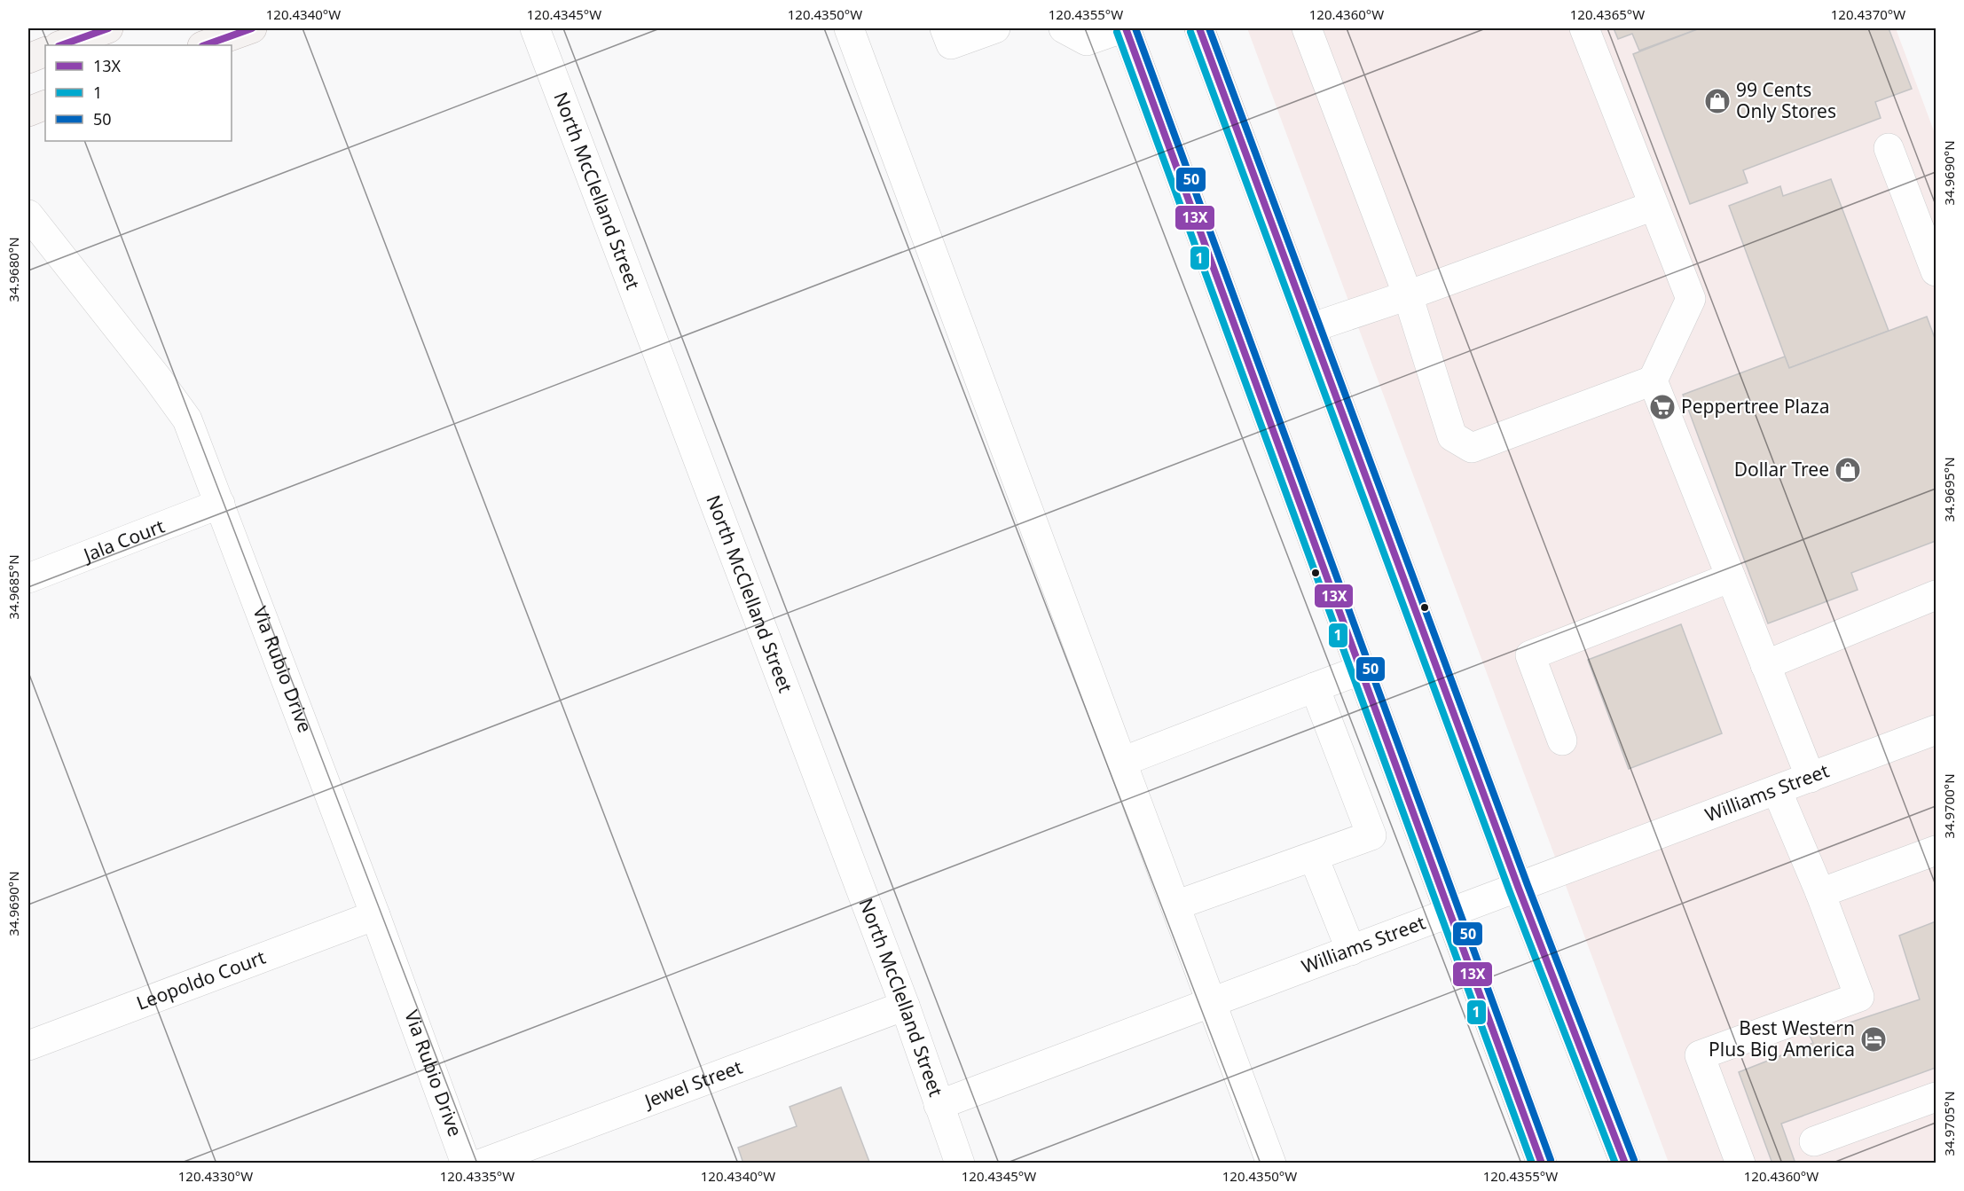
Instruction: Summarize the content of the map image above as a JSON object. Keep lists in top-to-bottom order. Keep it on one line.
{"streets":{"street":["North McClelland Street","Jala Court","Via Rubio Drive","Williams Street","Leopoldo Court","Jewel Street"]},"crossings":[["North McClelland Street","Williams Street"],["North McClelland Street","Jewel Street"],["Jala Court","Via Rubio Drive"],["Via Rubio Drive","Leopoldo Court"]],"places":{"shop":["99 Cents Only Stores","Dollar Tree"],"supermarket":["Peppertree Plaza"],"hotel":["Best Western Plus Big America"]},"lines":["transit line 13X","transit line 50","transit line 1"],"legend":["13X","1","50"],"coordinates":["120.4340°W","120.4345°W","120.4350°W","120.4355°W","120.4360°W","120.4365°W","120.4370°W","34.9690°N","34.9680°N","34.9695°N","34.9685°N","34.9700°N","34.9705°N","120.4330°W","120.4335°W"]}
